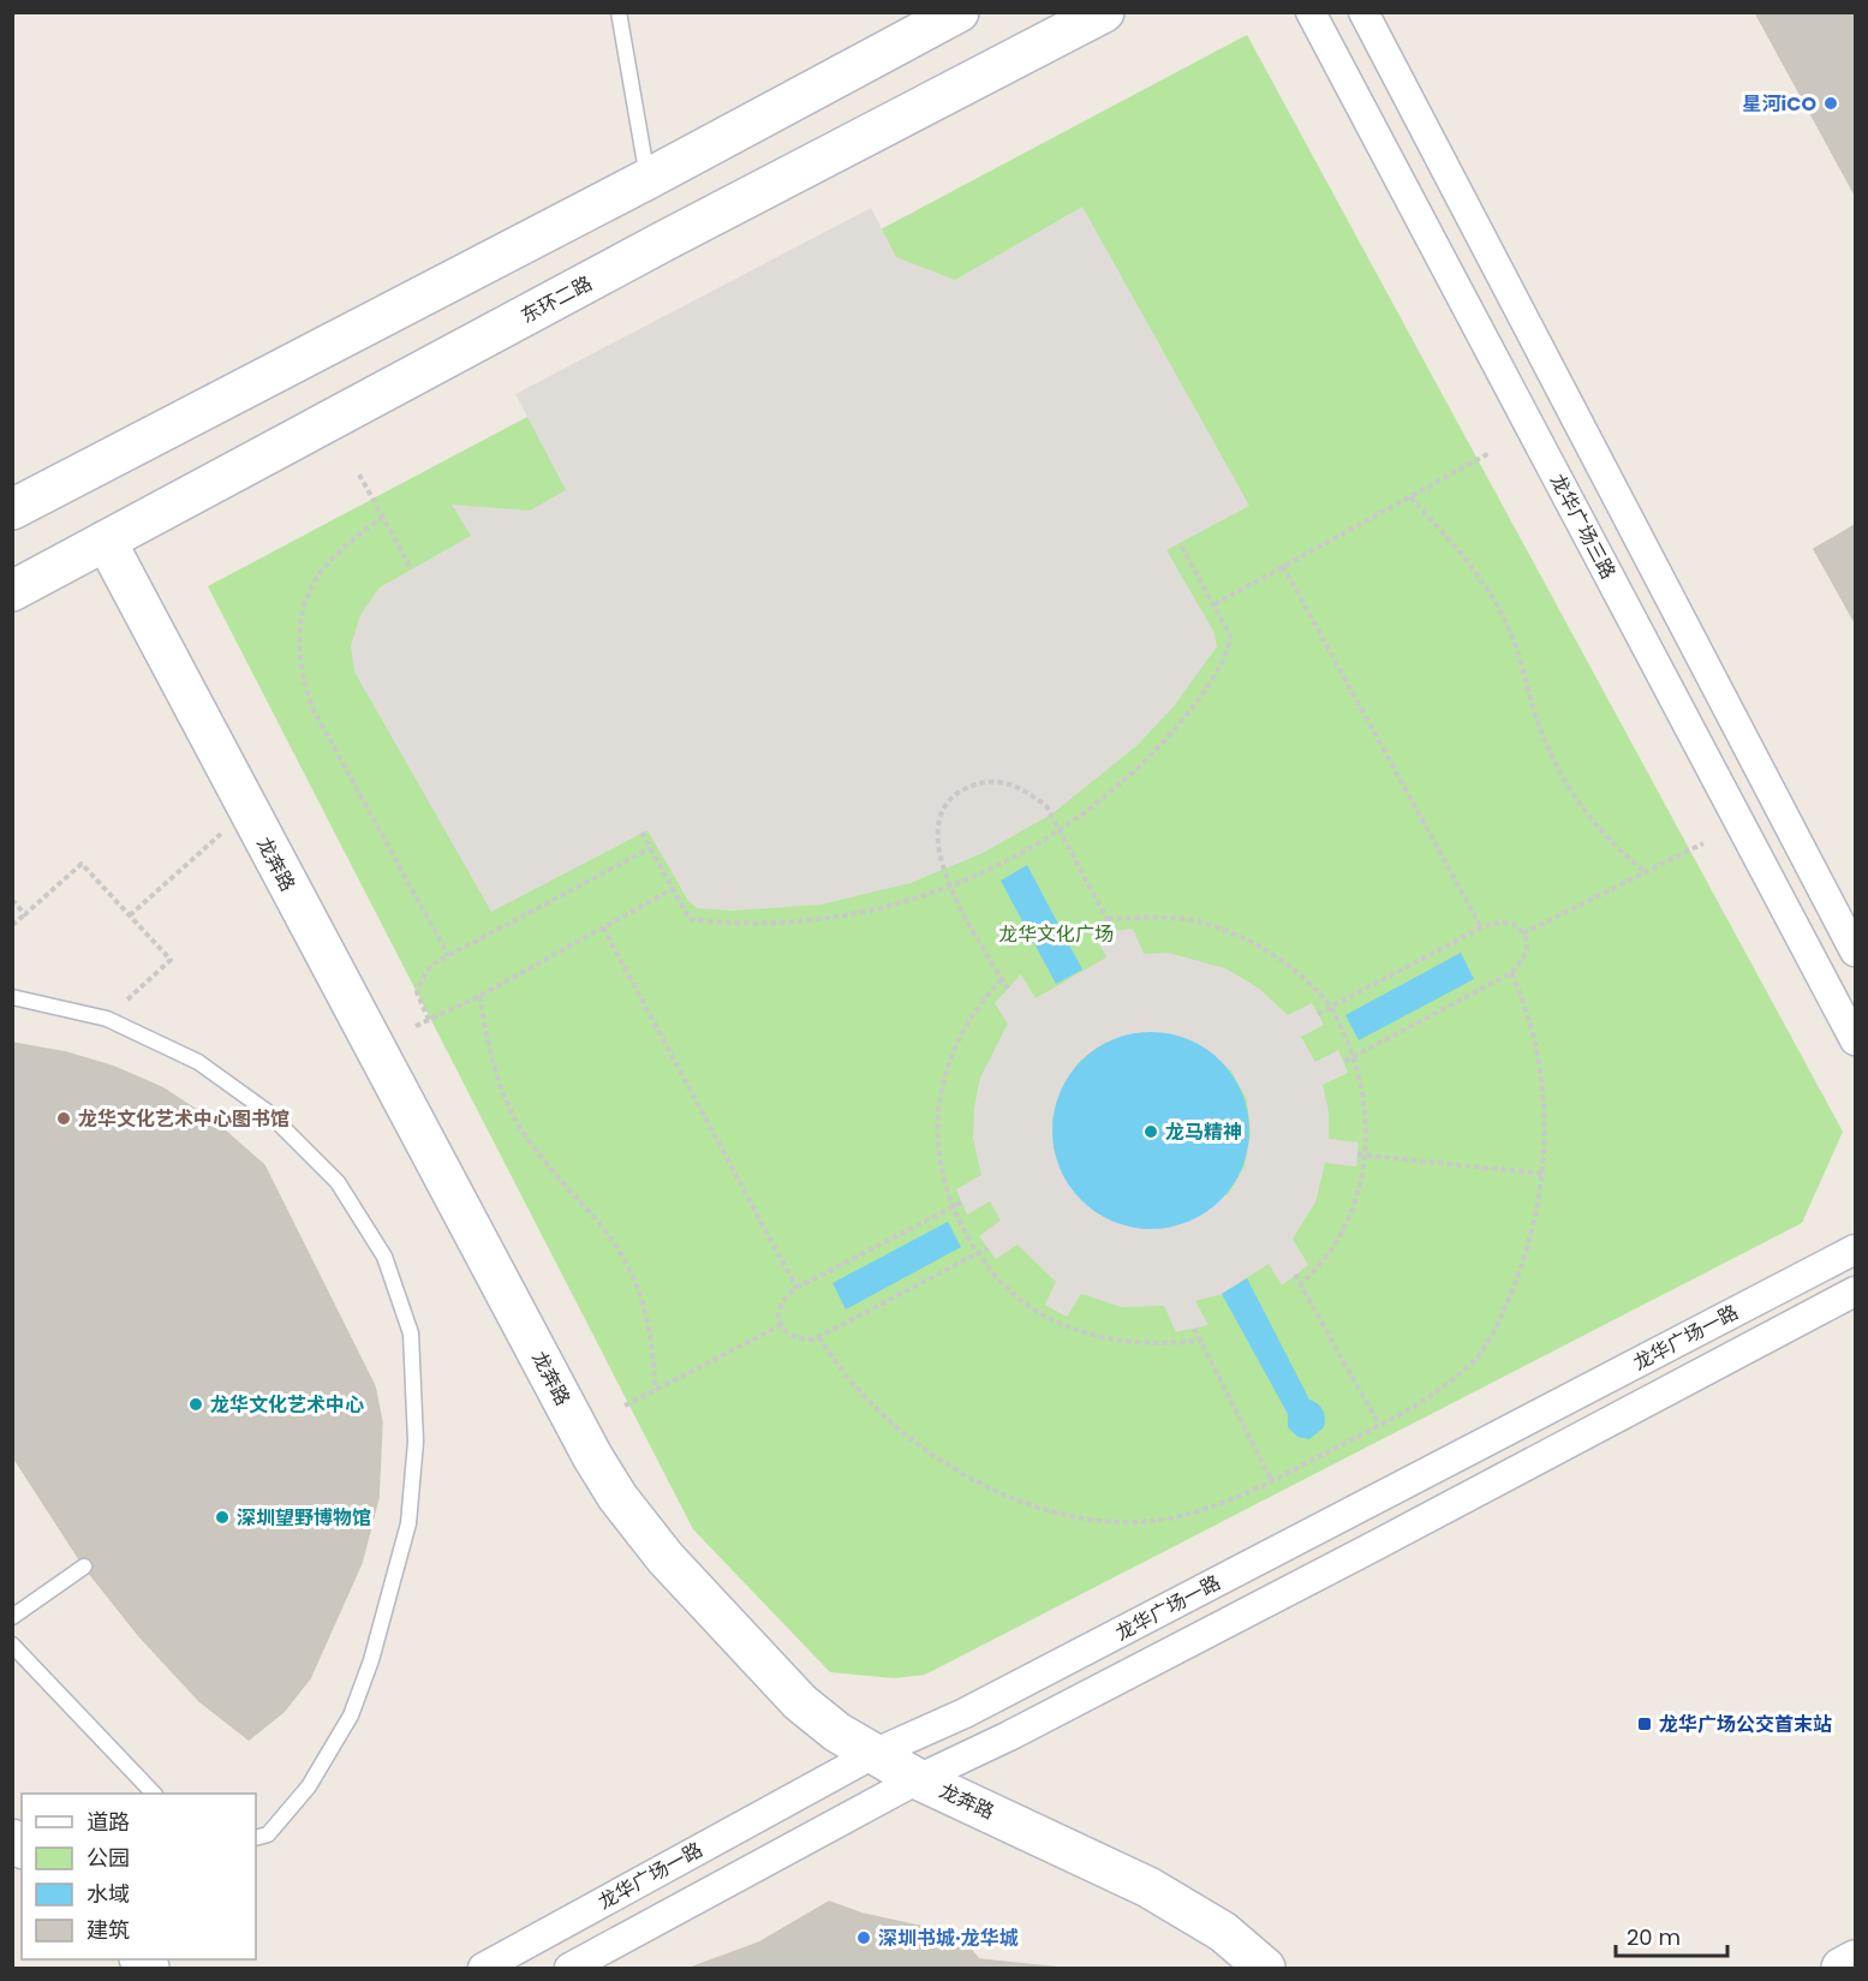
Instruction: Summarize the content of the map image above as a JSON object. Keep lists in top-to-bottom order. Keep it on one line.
{"streets":{"main road":["东环二路","龙奔路"],"street":["龙华广场三路","龙华广场一路"]},"crossings":[["东环二路","龙奔路"],["龙奔路","龙华广场一路"]],"parks":["龙华文化广场"],"places":{"other":["星河iCO","龙华文化艺术中心图书馆","龙马精神","龙华文化艺术中心","深圳望野博物馆","深圳书城·龙华城"],"transit":["龙华广场公交首末站"]},"legend":["道路","公园","水域","建筑"],"scale_bar":"20 m"}
